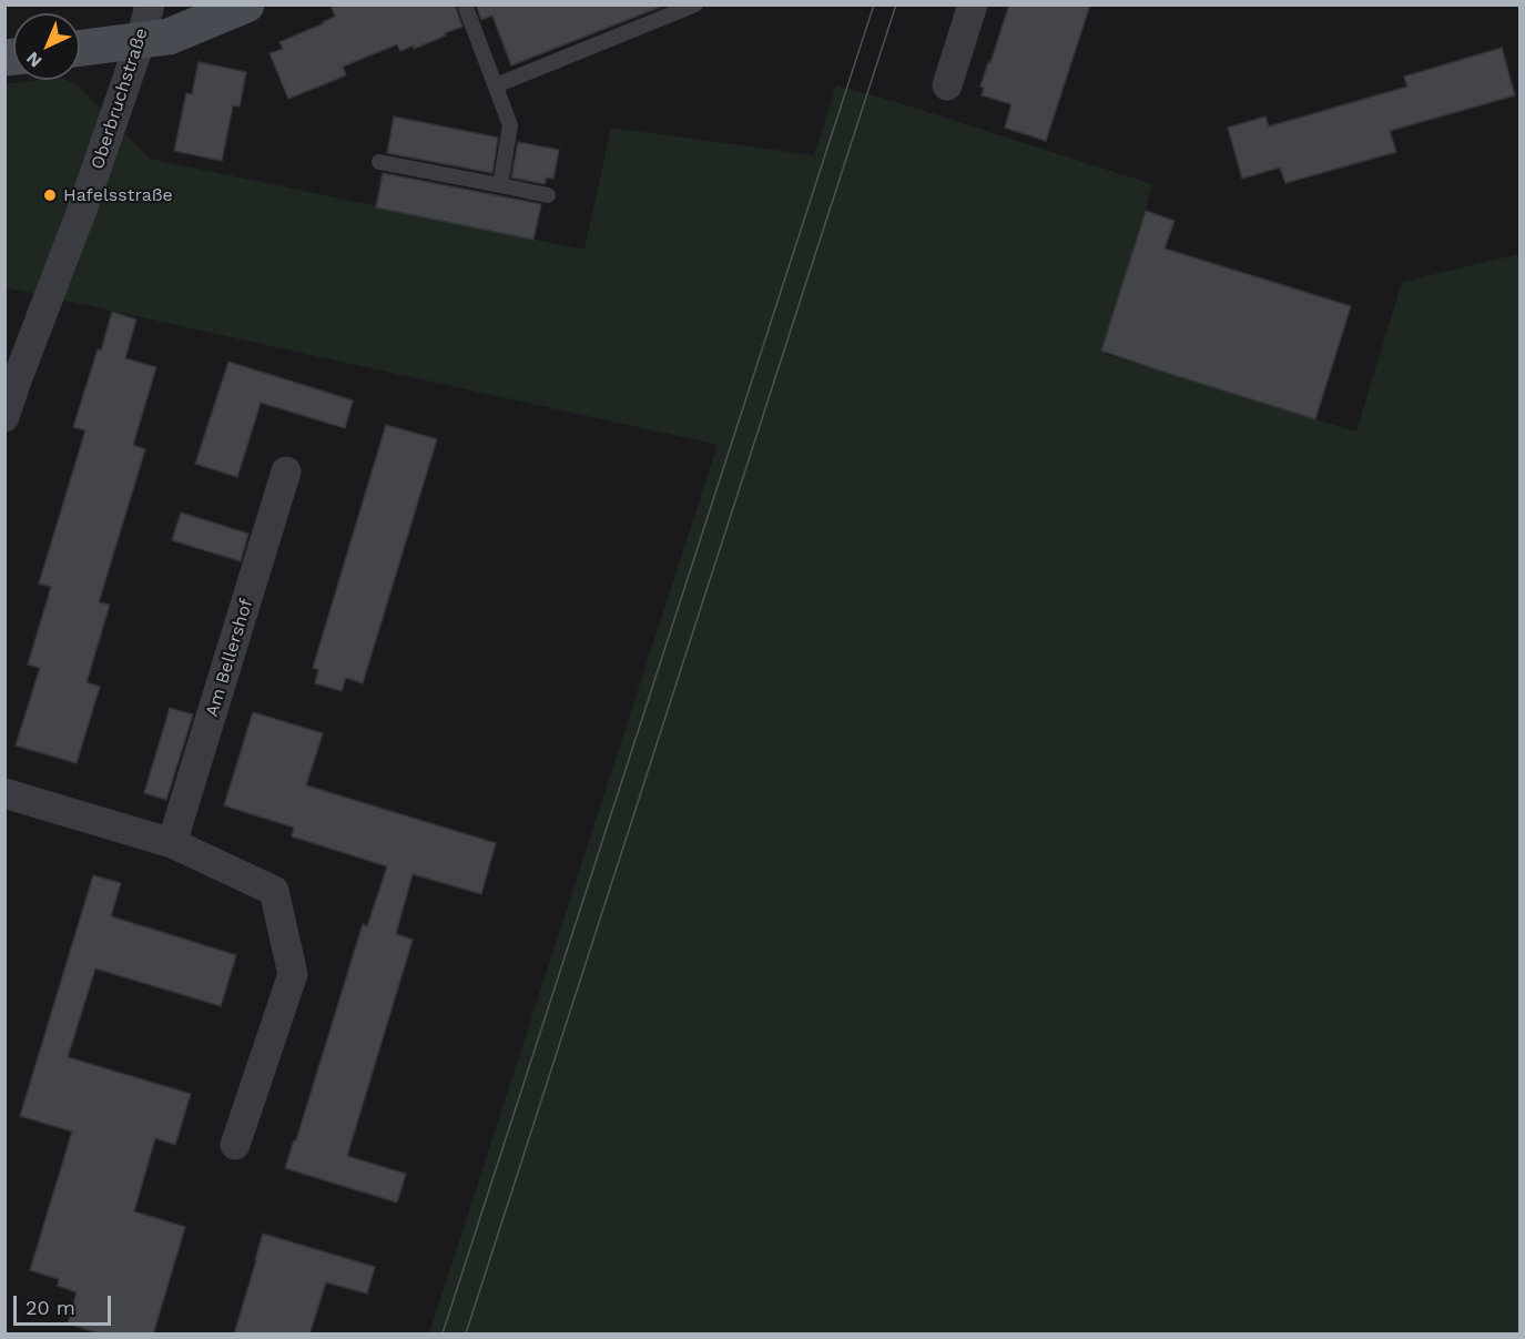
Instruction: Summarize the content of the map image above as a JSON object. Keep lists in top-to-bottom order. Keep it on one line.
{"streets":{"street":["Oberbruchstraße","Am Bellershof"]},"places":["Hafelsstraße"],"scale_bar":"20 m","north":"bottom left"}
